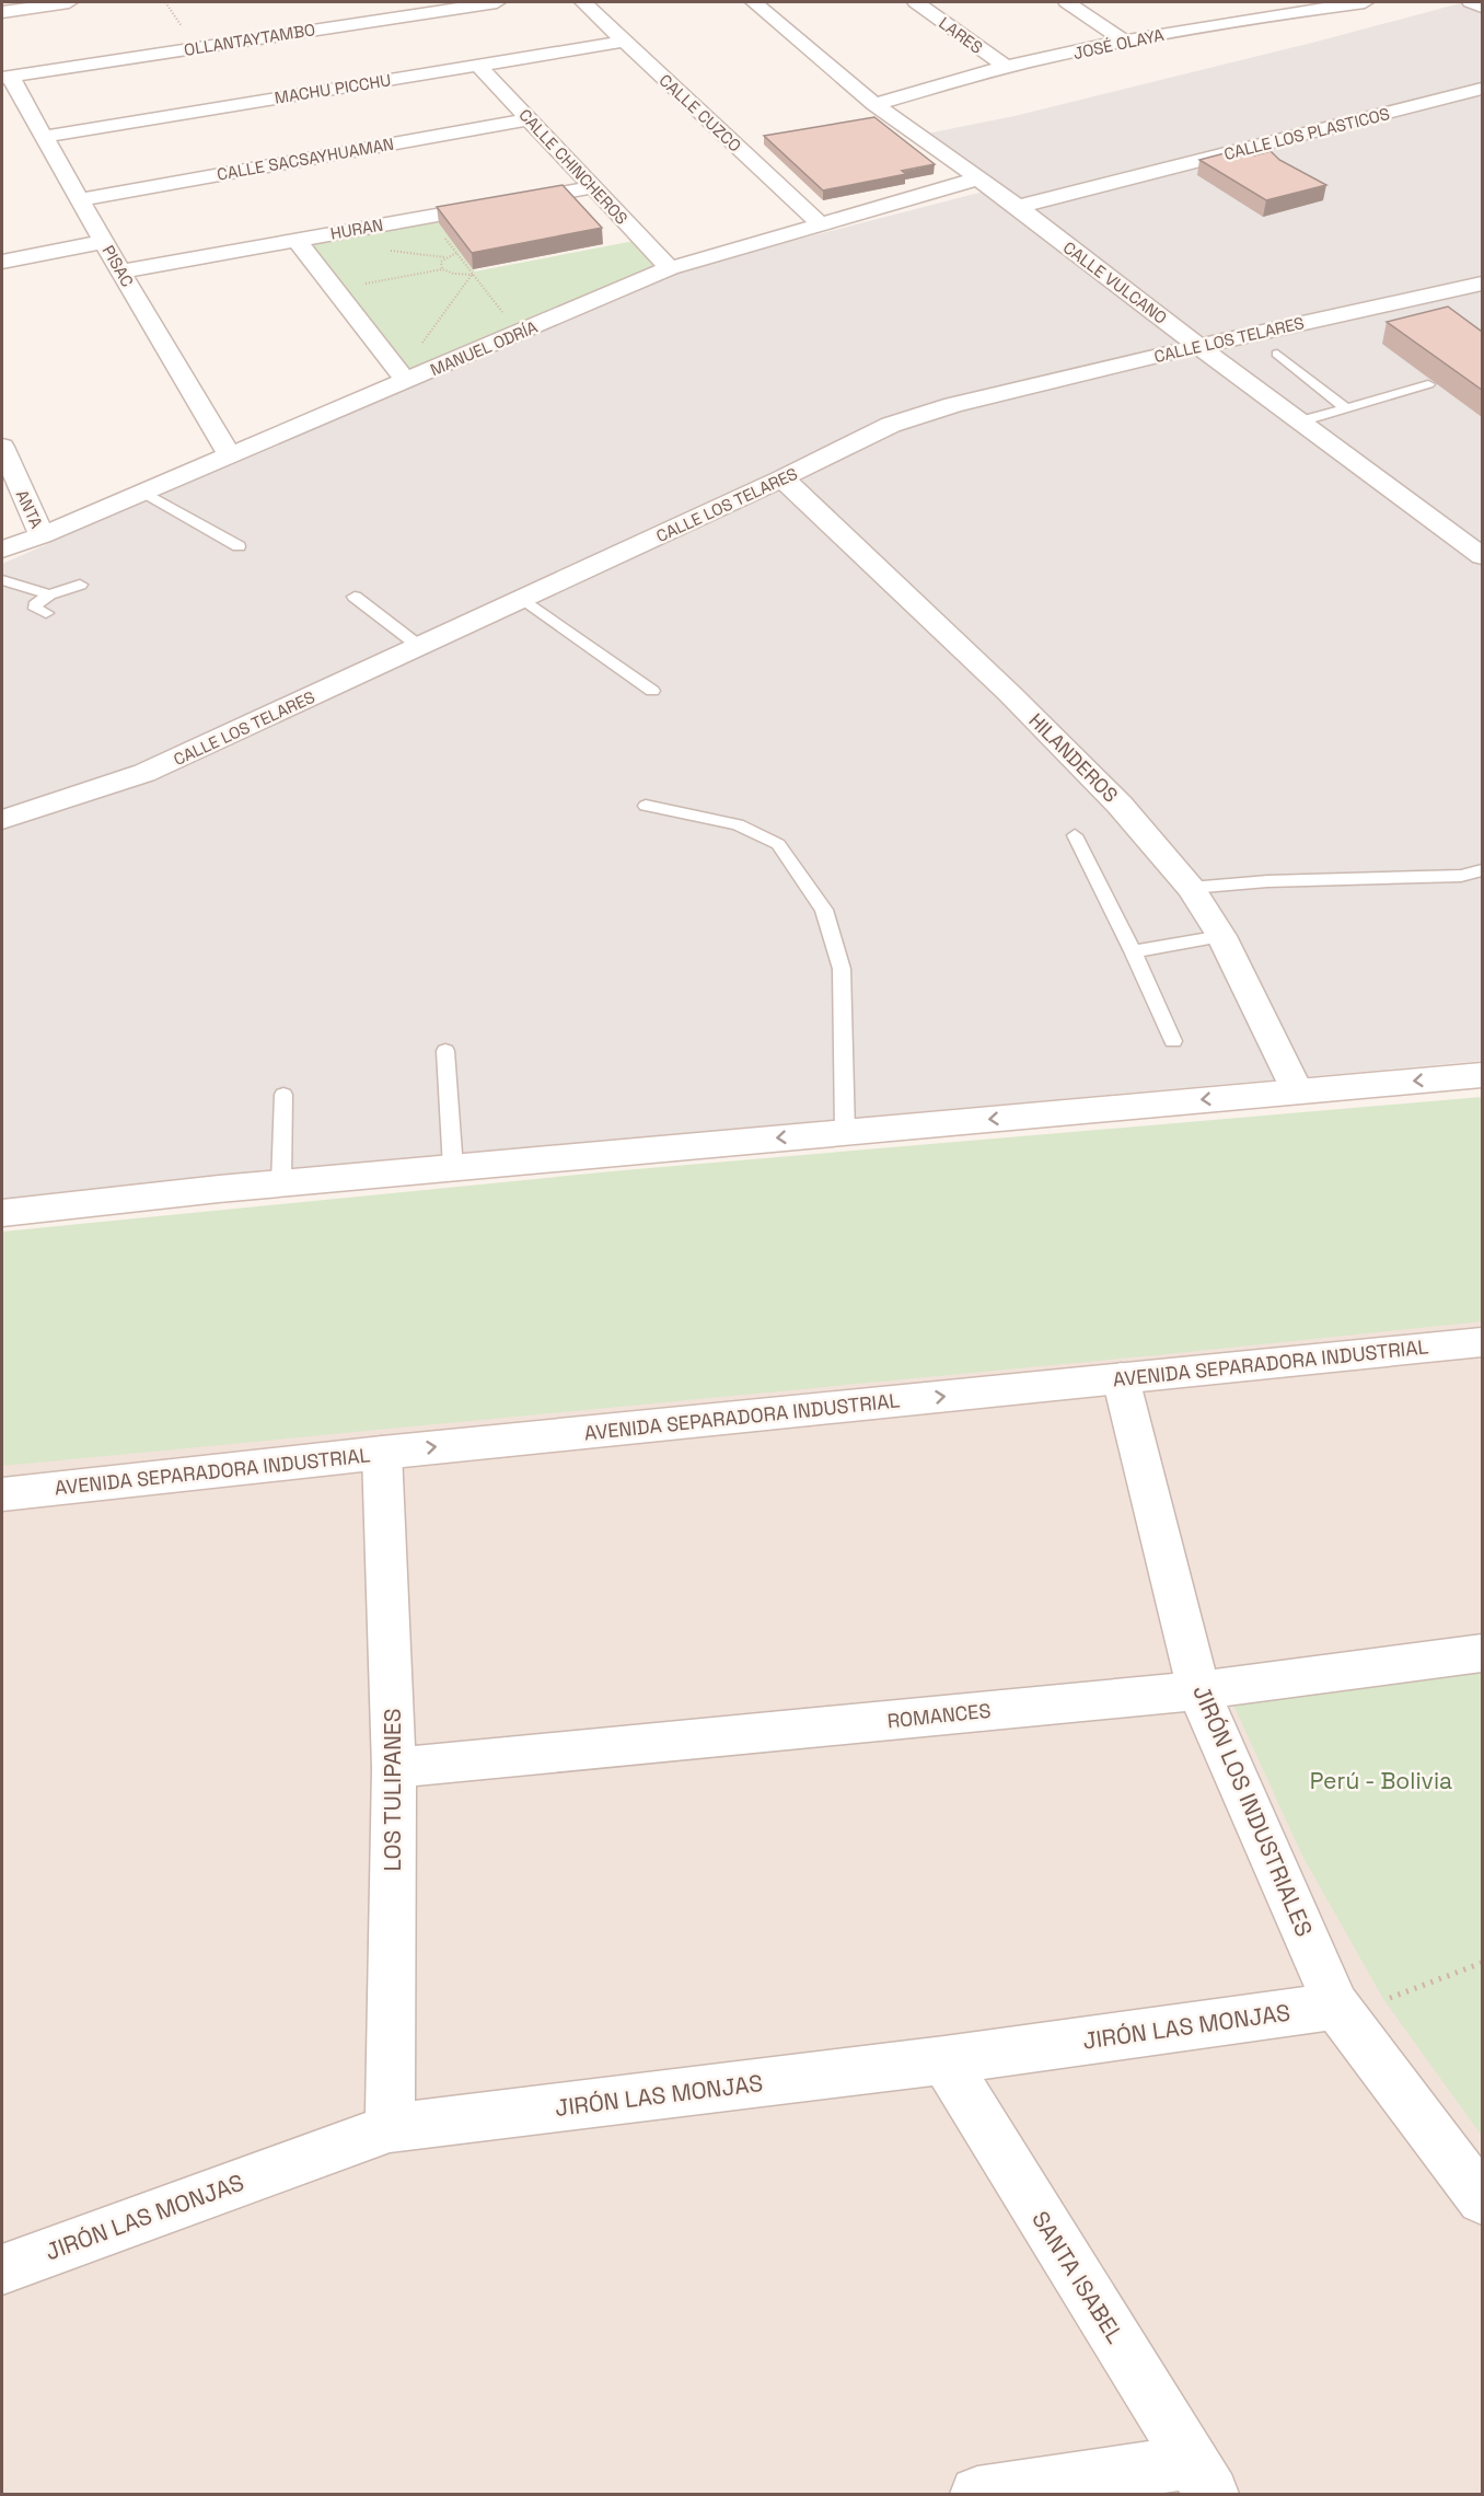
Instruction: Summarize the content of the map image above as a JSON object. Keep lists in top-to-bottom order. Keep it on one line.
{"streets":{"street":["LARES","OLLANTAYTAMBO","JOSÉ OLAYA","MACHU PICCHU","CALLE CUZCO","CALLE LOS PLASTICOS","CALLE SACSAYHUAMAN","CALLE CHINCHEROS","HURAN","PISAC","CALLE VULCANO","CALLE LOS TELARES","MANUEL ODRÍA","ANTA","HILANDEROS","AVENIDA SEPARADORA INDUSTRIAL","ROMANCES","LOS TULIPANES","JIRÓN LOS INDUSTRIALES","JIRÓN LAS MONJAS","SANTA ISABEL"]},"crossings":[["LARES","JOSÉ OLAYA"],["OLLANTAYTAMBO","PISAC"],["JOSÉ OLAYA","CALLE VULCANO"],["MACHU PICCHU","CALLE CUZCO"],["MACHU PICCHU","CALLE CHINCHEROS"],["MACHU PICCHU","PISAC"],["CALLE CUZCO","MANUEL ODRÍA"],["CALLE LOS PLASTICOS","CALLE VULCANO"],["CALLE SACSAYHUAMAN","CALLE CHINCHEROS"],["CALLE SACSAYHUAMAN","PISAC"],["CALLE CHINCHEROS","HURAN"],["CALLE CHINCHEROS","MANUEL ODRÍA"],["HURAN","PISAC"],["PISAC","MANUEL ODRÍA"],["CALLE VULCANO","CALLE LOS TELARES"],["CALLE VULCANO","MANUEL ODRÍA"],["CALLE LOS TELARES","HILANDEROS"],["MANUEL ODRÍA","ANTA"],["AVENIDA SEPARADORA INDUSTRIAL","LOS TULIPANES"],["AVENIDA SEPARADORA INDUSTRIAL","JIRÓN LOS INDUSTRIALES"],["ROMANCES","LOS TULIPANES"],["ROMANCES","JIRÓN LOS INDUSTRIALES"],["LOS TULIPANES","JIRÓN LAS MONJAS"],["JIRÓN LOS INDUSTRIALES","JIRÓN LAS MONJAS"],["JIRÓN LAS MONJAS","SANTA ISABEL"]],"parks":["Perú - Bolivia"]}
